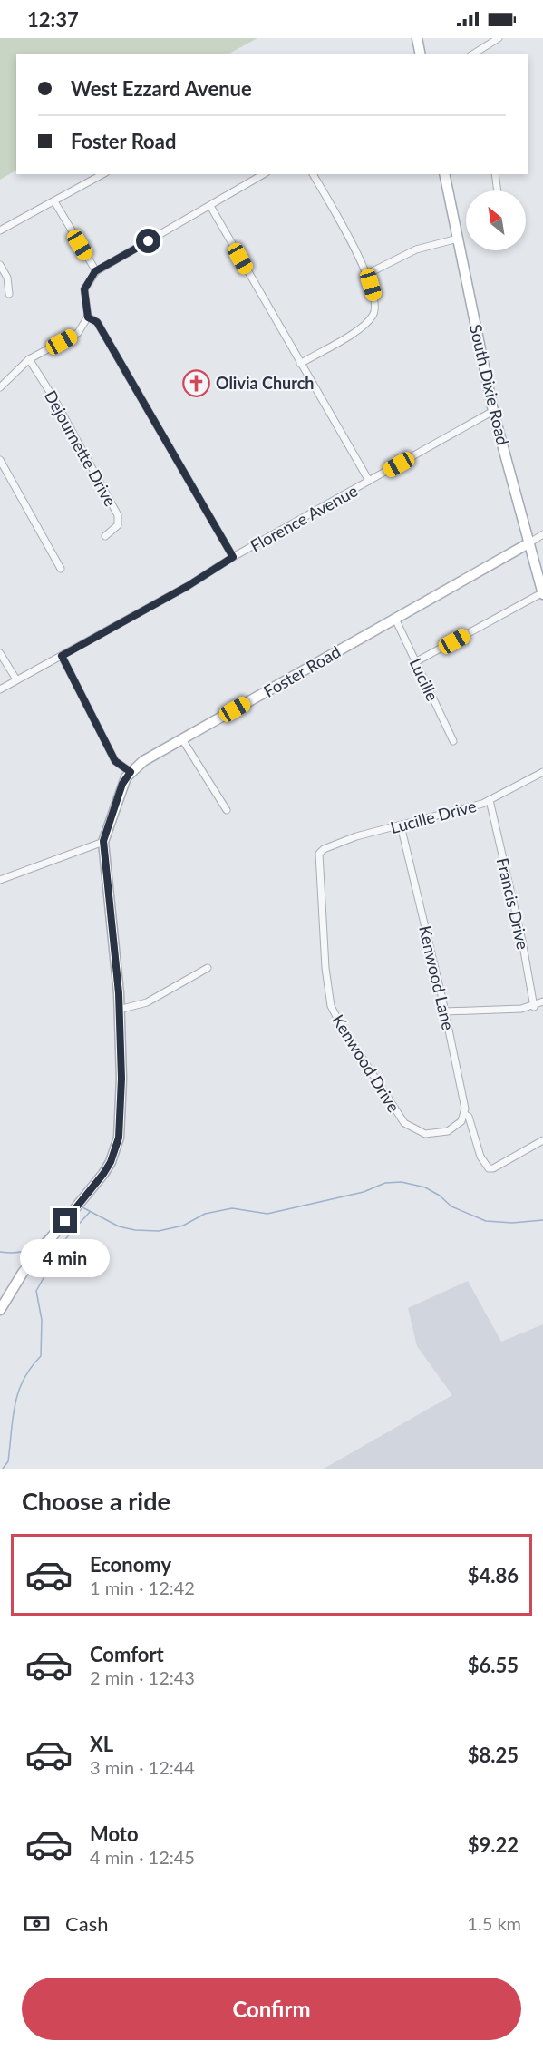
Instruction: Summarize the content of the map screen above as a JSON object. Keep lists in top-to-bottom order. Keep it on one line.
{"streets":{"street":["South Dixie Road","Dejournette Drive","Florence Avenue","Foster Road","Lucille","Lucille Drive","Francis Drive","Kenwood Lane","Kenwood Drive"]},"crossings":[["South Dixie Road","Florence Avenue"],["South Dixie Road","Foster Road"],["Foster Road","Lucille"],["Lucille Drive","Francis Drive"],["Lucille Drive","Kenwood Lane"],["Lucille Drive","Kenwood Drive"],["Kenwood Lane","Kenwood Drive"]],"places":{"church":["Olivia Church"]},"north":"top left","page":{"status":"12:37","banner":["West Ezzard Avenue","Foster Road"],"bubble":"4 min","heading":"Choose a ride","list":[{"name":"Economy","note":"1 min · 12:42","value":"$4.86"},{"name":"Comfort","note":"2 min · 12:43","value":"$6.55"},{"name":"XL","note":"3 min · 12:44","value":"$8.25"},{"name":"Moto","note":"4 min · 12:45","value":"$9.22"}],"pay":["Cash","1.5 km"],"buttons":"Confirm"}}
